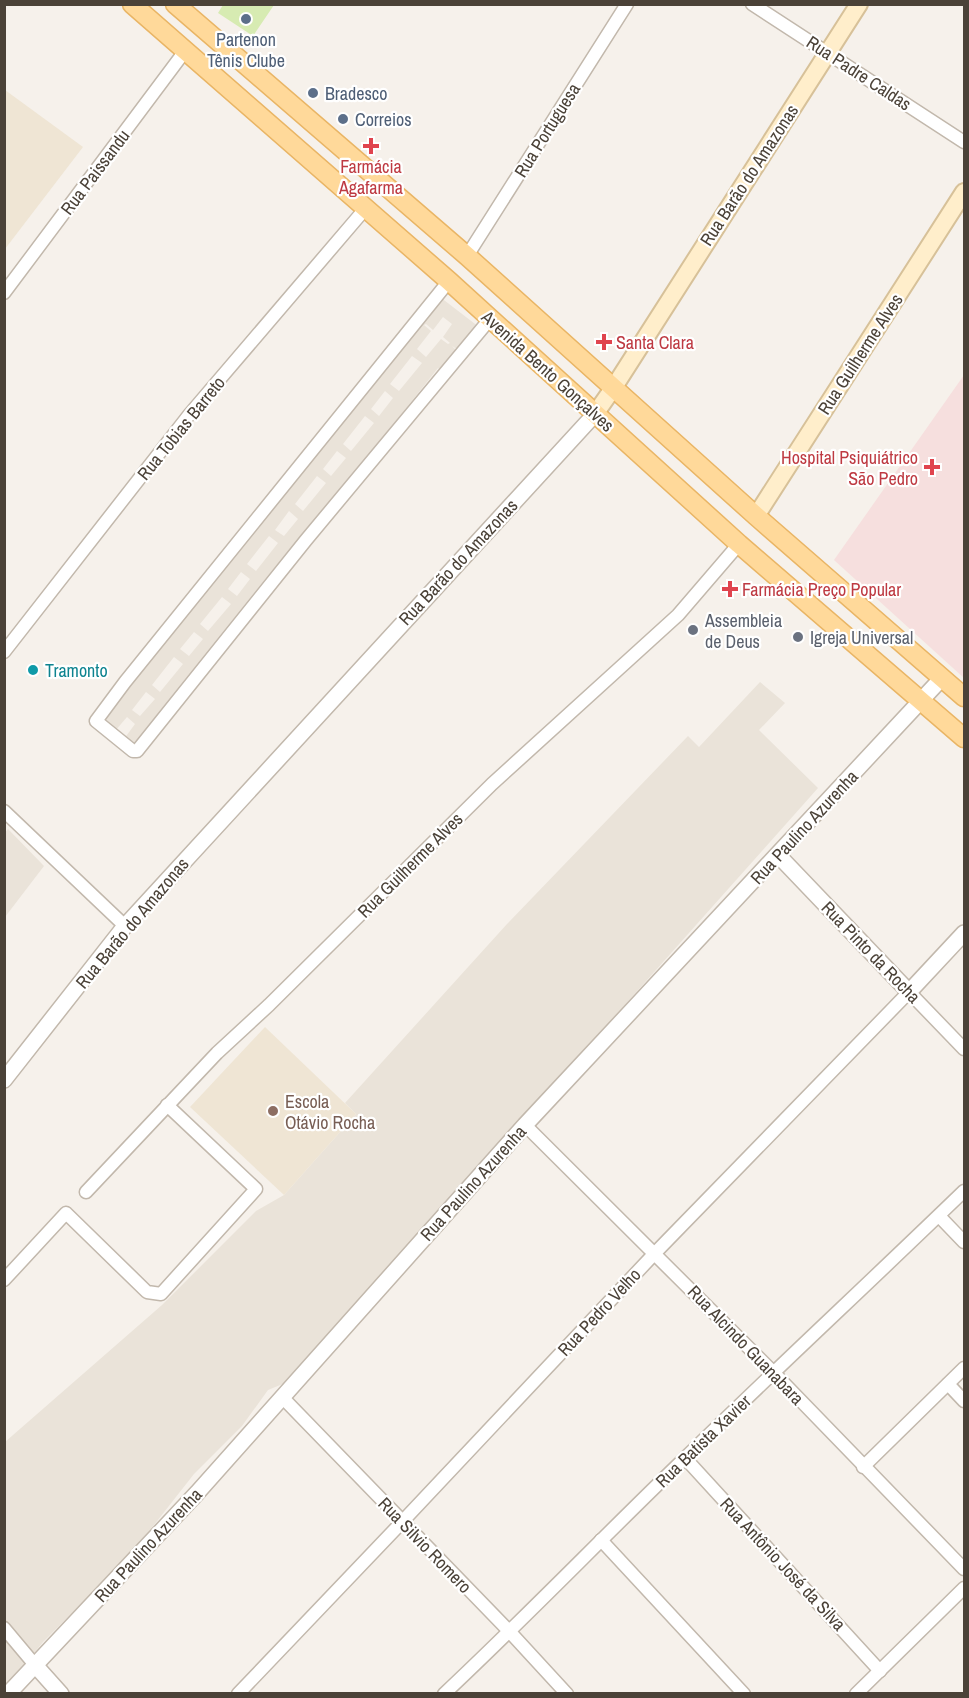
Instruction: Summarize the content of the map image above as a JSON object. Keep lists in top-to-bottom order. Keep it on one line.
{"streets":{"main road":["Rua Barão do Amazonas","Rua Guilherme Alves","Avenida Bento Gonçalves"],"street":["Rua Padre Caldas","Rua Portuguesa","Rua Paissandu","Rua Tobias Barreto","Rua Paulino Azurenha","Rua Pinto da Rocha","Rua Pedro Velho","Rua Alcindo Guanabara","Rua Batista Xavier","Rua Silvio Romero","Rua Antônio José da Silva"]},"crossings":[["Rua Padre Caldas","Rua Barão do Amazonas"],["Rua Portuguesa","Avenida Bento Gonçalves"],["Rua Paissandu","Avenida Bento Gonçalves"],["Rua Barão do Amazonas","Avenida Bento Gonçalves"],["Rua Guilherme Alves","Avenida Bento Gonçalves"],["Avenida Bento Gonçalves","Rua Tobias Barreto"],["Avenida Bento Gonçalves","Rua Paulino Azurenha"],["Rua Paulino Azurenha","Rua Pinto da Rocha"],["Rua Paulino Azurenha","Rua Alcindo Guanabara"],["Rua Paulino Azurenha","Rua Silvio Romero"],["Rua Pinto da Rocha","Rua Pedro Velho"],["Rua Pedro Velho","Rua Alcindo Guanabara"],["Rua Pedro Velho","Rua Silvio Romero"],["Rua Alcindo Guanabara","Rua Batista Xavier"],["Rua Batista Xavier","Rua Silvio Romero"],["Rua Batista Xavier","Rua Antônio José da Silva"]],"places":{"other":["Partenon Tênis Clube","Bradesco","Correios","Assembleia de Deus","Igreja Universal","Tramonto","Escola Otávio Rocha"],"health":["Farmácia Agafarma","Santa Clara","Hospital Psiquiátrico São Pedro","Farmácia Preço Popular"]}}
